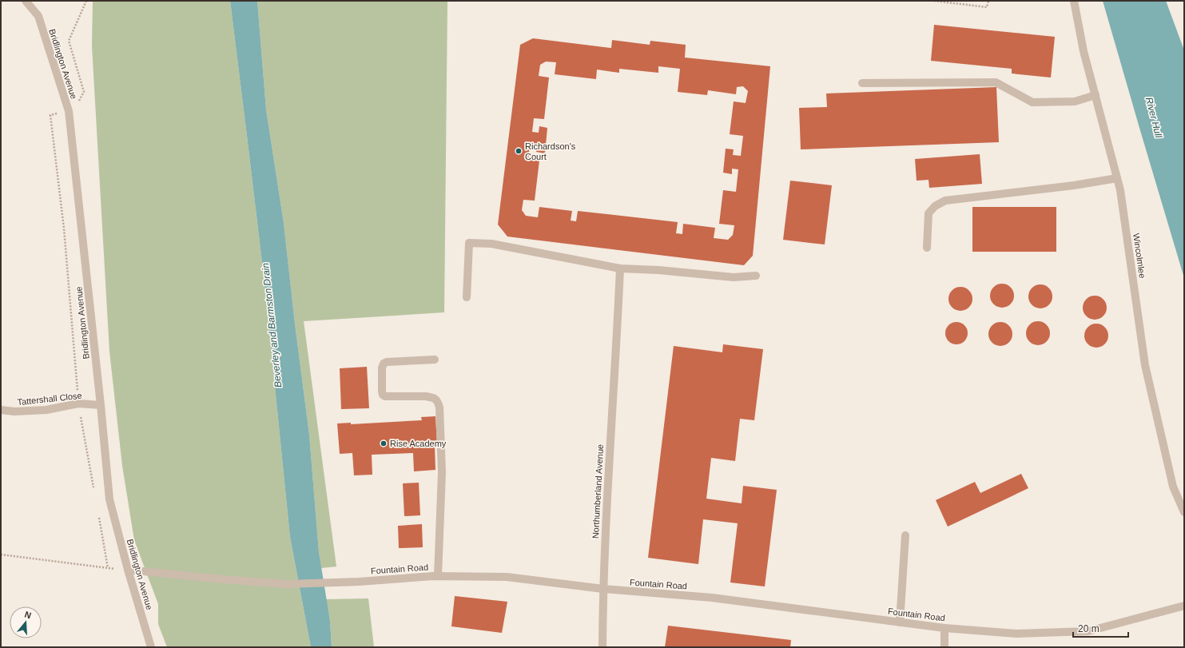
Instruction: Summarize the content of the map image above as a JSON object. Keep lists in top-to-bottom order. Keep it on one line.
{"streets":{"street":["Bridlington Avenue","Wincolmlee","Tattershall Close","Northumberland Avenue","Fountain Road"]},"crossings":[["Bridlington Avenue","Tattershall Close"],["Bridlington Avenue","Fountain Road"],["Northumberland Avenue","Fountain Road"]],"water":["River Hull","Beverley and Barmston Drain"],"places":["Richardson's Court","Rise Academy"],"scale_bar":"20 m","north":"top"}
